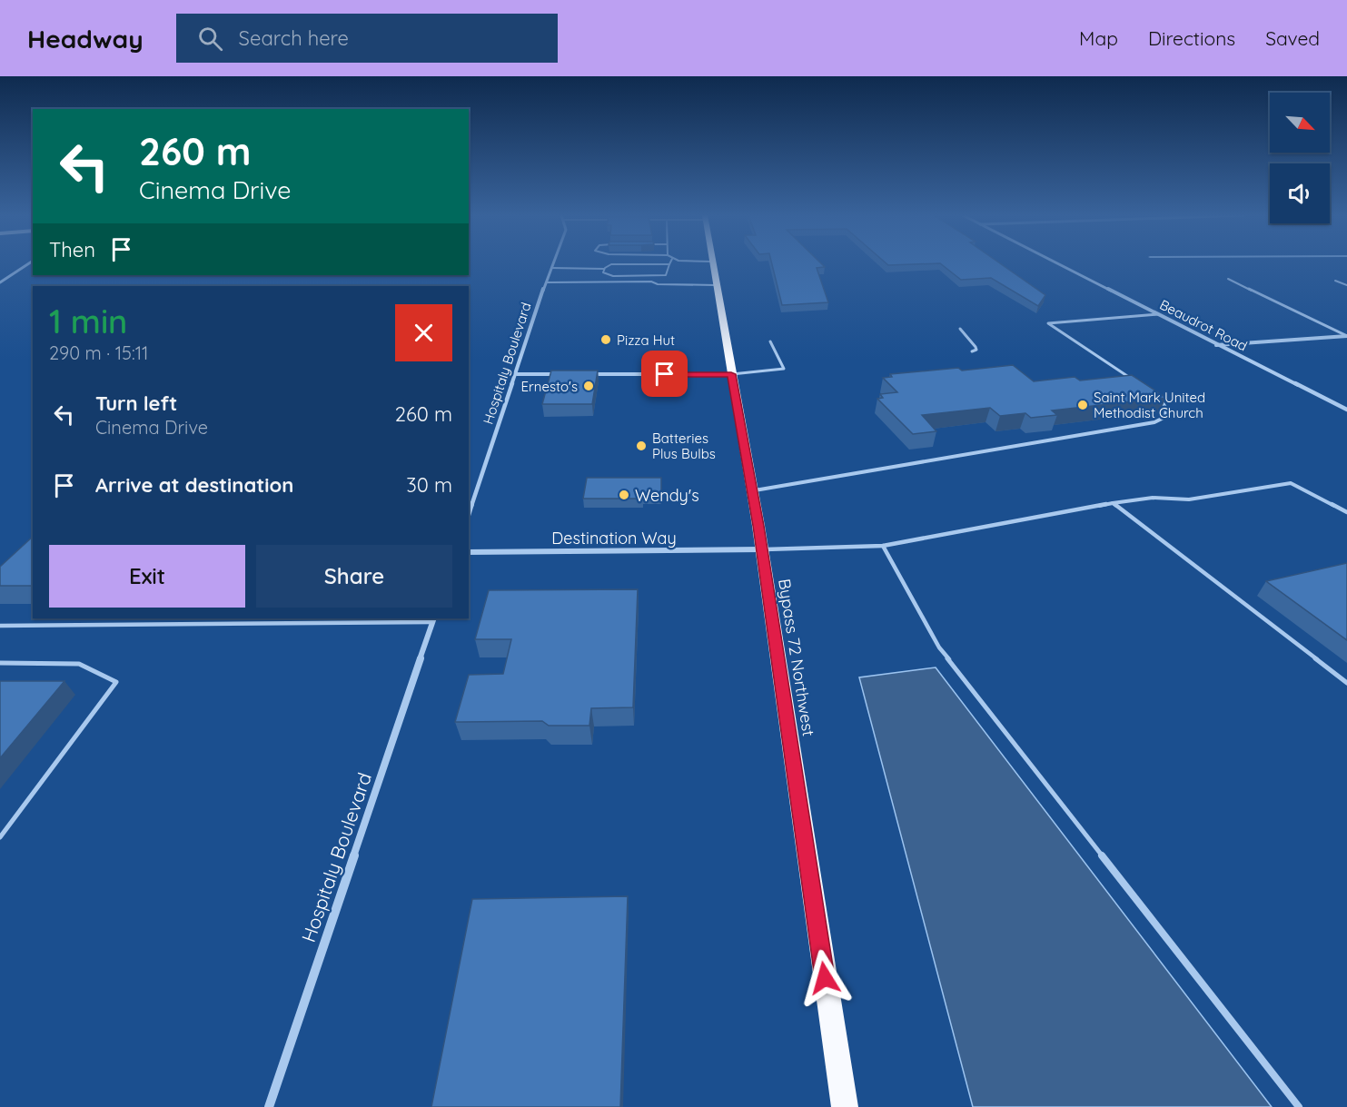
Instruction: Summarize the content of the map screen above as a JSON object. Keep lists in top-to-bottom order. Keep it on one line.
{"streets":{"highway":["Bypass 72 Northwest"],"street":["Beaudrot Road","Hospitaly Boulevard","Destination Way"]},"crossings":[["Destination Way","Bypass 72 Northwest"]],"places":["Pizza Hut","Ernesto's","Saint Mark United Methodist Church","Batteries Plus Bulbs","Wendy's"],"north":"bottom right","page":{"header":"Headway","search":"Search here","nav":["Map","Directions","Saved"],"turn":["260 m","Cinema Drive"],"then":"Then","heading":["1 min","290 m · 15:11"],"list":[{"name":"Turn left","note":"Cinema Drive","value":"260 m"},{"name":"Arrive at destination","value":"30 m"}],"buttons":["Exit","Share"]}}
